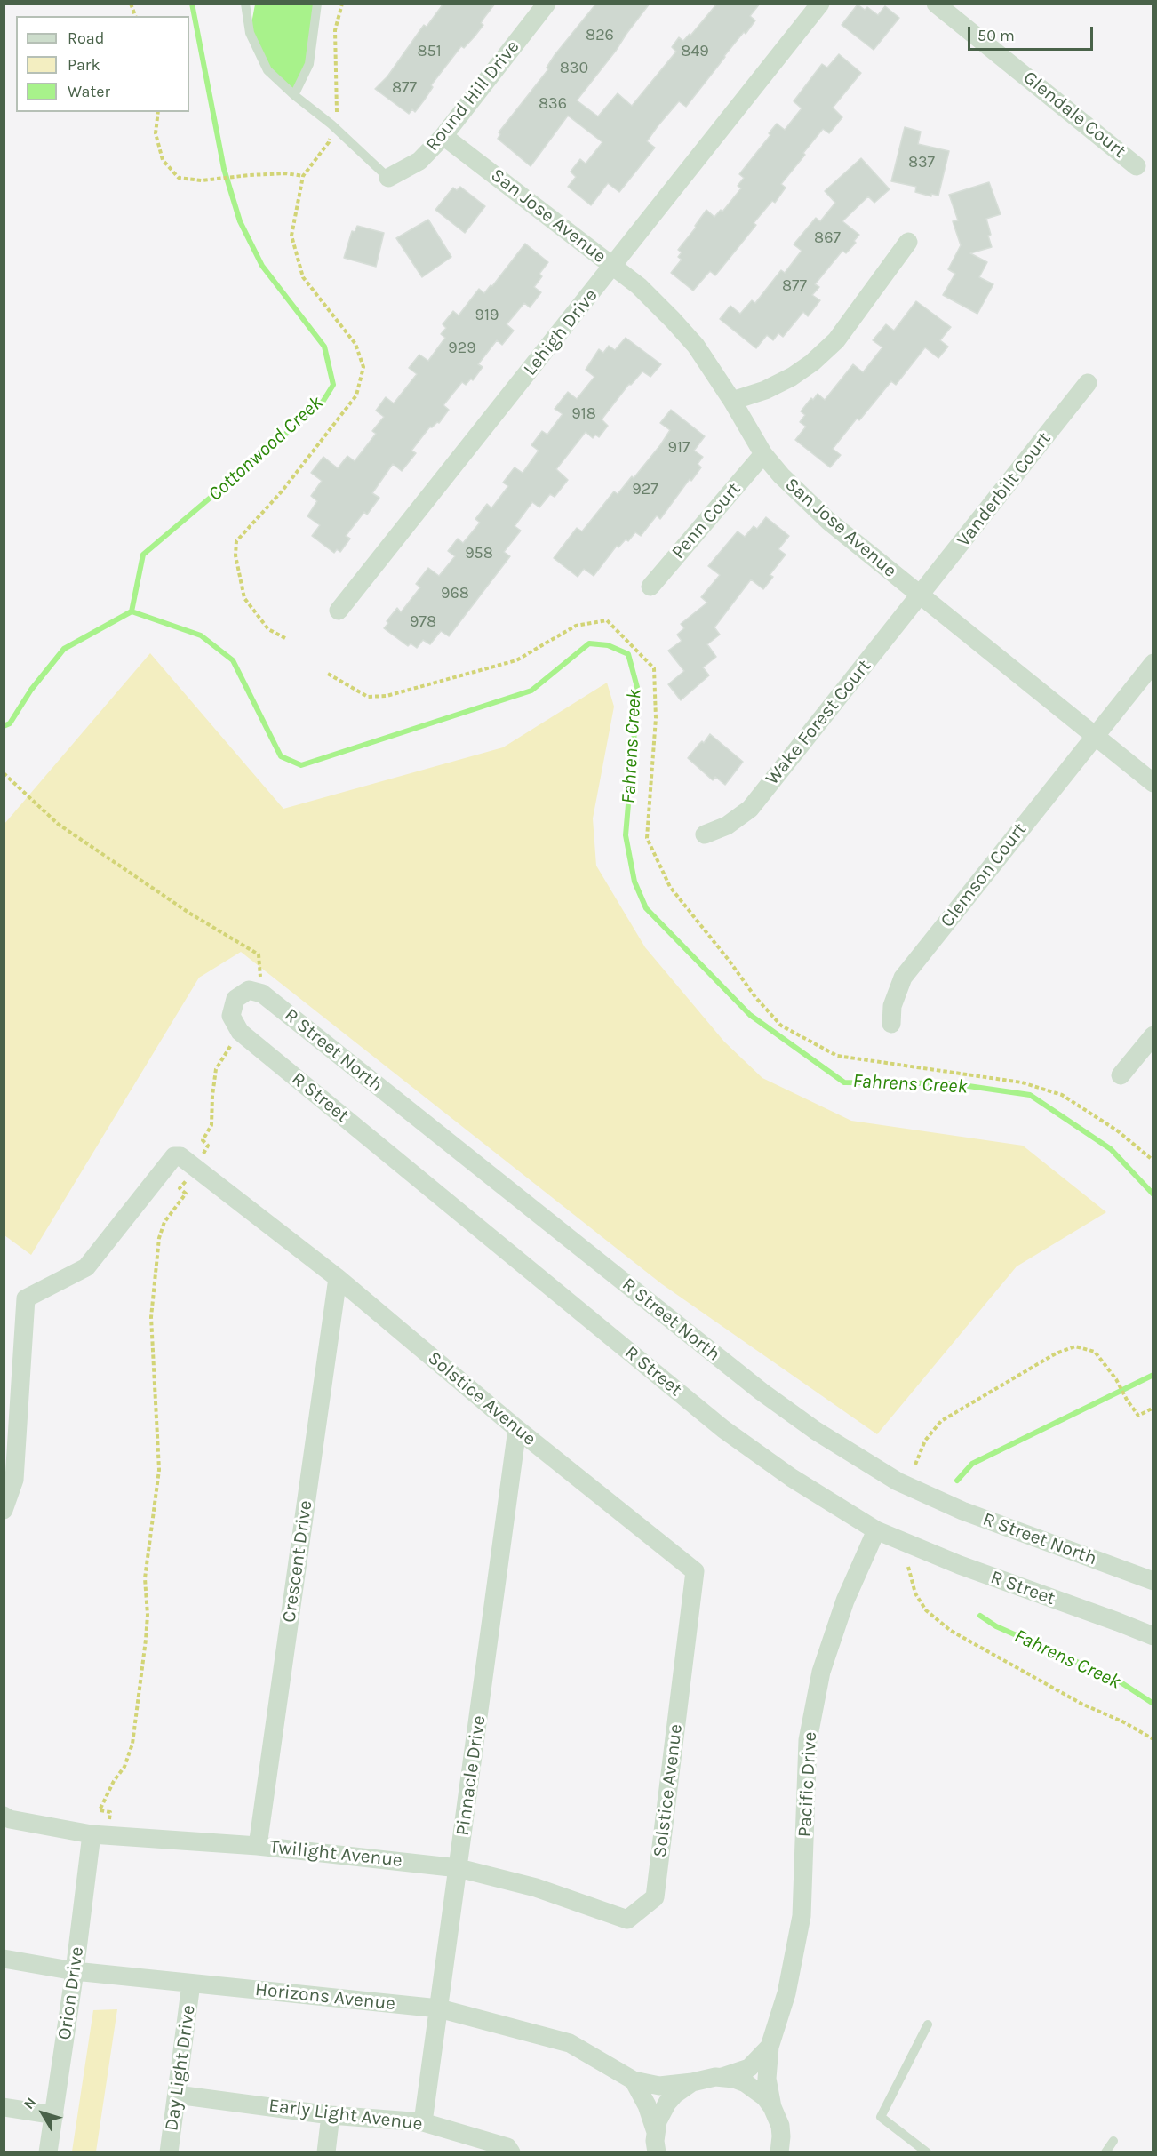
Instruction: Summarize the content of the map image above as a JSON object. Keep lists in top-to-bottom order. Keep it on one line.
{"streets":{"street":["Round Hill Drive","Glendale Court","San Jose Avenue","Lehigh Drive","Vanderbilt Court","Penn Court","Wake Forest Court","Clemson Court","R Street North","R Street","Solstice Avenue","Crescent Drive","Pinnacle Drive","Pacific Drive","Twilight Avenue","Orion Drive","Horizons Avenue","Day Light Drive","Early Light Avenue"]},"crossings":[["Round Hill Drive","San Jose Avenue"],["San Jose Avenue","Lehigh Drive"],["San Jose Avenue","Vanderbilt Court"],["San Jose Avenue","Penn Court"],["San Jose Avenue","Wake Forest Court"],["San Jose Avenue","Clemson Court"],["Vanderbilt Court","Wake Forest Court"],["R Street","Pacific Drive"],["Solstice Avenue","Crescent Drive"],["Solstice Avenue","Pinnacle Drive"],["Solstice Avenue","Twilight Avenue"],["Crescent Drive","Twilight Avenue"],["Pinnacle Drive","Twilight Avenue"],["Pinnacle Drive","Horizons Avenue"],["Pinnacle Drive","Early Light Avenue"],["Pacific Drive","Horizons Avenue"],["Twilight Avenue","Orion Drive"],["Orion Drive","Horizons Avenue"],["Horizons Avenue","Day Light Drive"],["Day Light Drive","Early Light Avenue"]],"water":["Cottonwood Creek","Fahrens Creek"],"house_numbers":["826","851","849","830","877","836","837","867","877","919","929","918","917","927","958","968","978"],"legend":["Road","Park","Water"],"scale_bar":"50 m","north":"top left"}
